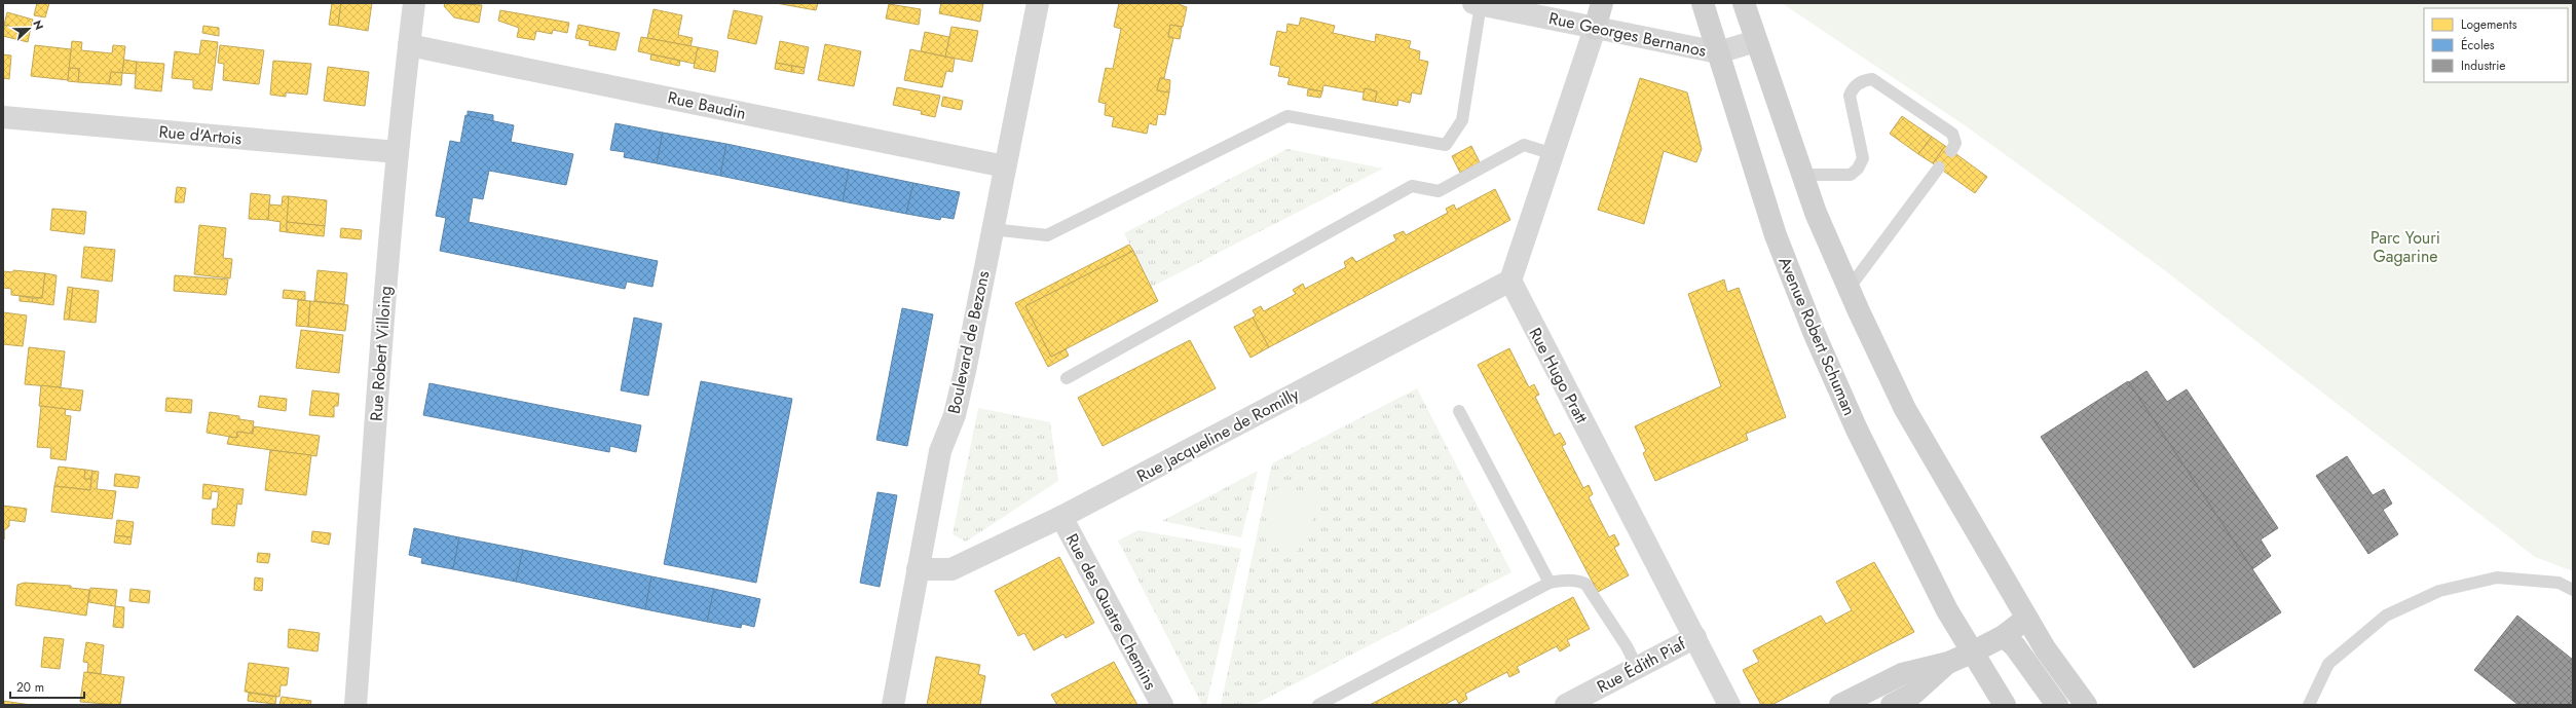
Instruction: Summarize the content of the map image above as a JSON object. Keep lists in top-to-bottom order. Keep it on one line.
{"streets":{"main road":["Avenue Robert Schuman"],"street":["Rue Georges Bernanos","Rue Baudin","Rue d'Artois","Boulevard de Bezons","Rue Robert Villoing","Rue Hugo Pratt","Rue Jacqueline de Romilly","Rue des Quatre Chemins","Rue Édith Piaf"]},"crossings":[["Rue Georges Bernanos","Avenue Robert Schuman"],["Rue Baudin","Boulevard de Bezons"],["Rue Baudin","Rue Robert Villoing"],["Rue d'Artois","Rue Robert Villoing"],["Boulevard de Bezons","Rue Jacqueline de Romilly"],["Rue Hugo Pratt","Rue Jacqueline de Romilly"],["Rue Hugo Pratt","Rue Édith Piaf"],["Rue Jacqueline de Romilly","Rue des Quatre Chemins"]],"parks":["Parc Youri Gagarine"],"legend":["Logements","Écoles","Industrie"],"scale_bar":"20 m","north":"right"}
